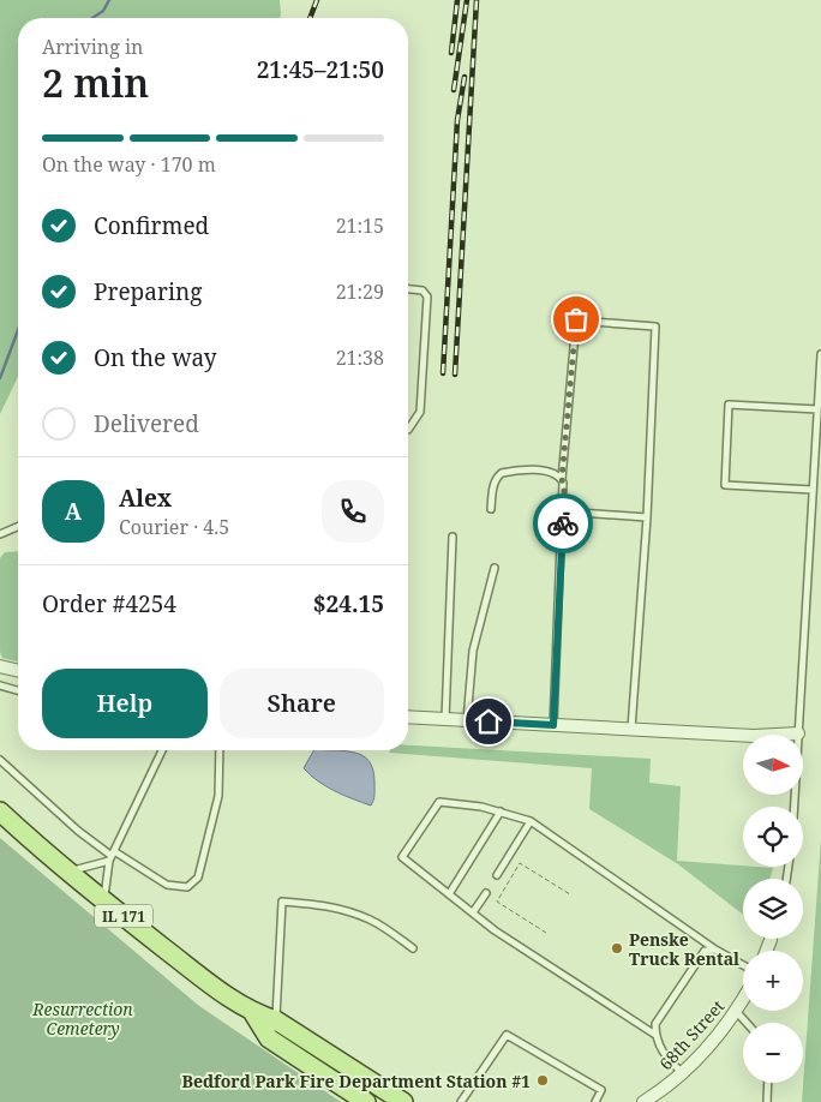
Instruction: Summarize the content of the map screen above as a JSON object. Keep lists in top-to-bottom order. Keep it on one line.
{"streets":{"main road":["IL 171"],"street":["68th Street"]},"parks":["Resurrection Cemetery"],"places":["Penske Truck Rental","Bedford Park Fire Department Station #1"],"north":"right","page":{"heading":["2 min","Arriving in","21:45–21:50"],"panel":["Alex","Courier · 4.5","Order #4254","$24.15"],"bar":"On the way · 170 m","list":[["Confirmed","21:15"],["Preparing","21:29"],["On the way","21:38"],"Delivered"],"round":"A","buttons":["Help","Share"],"map_buttons":["+","−"]}}
